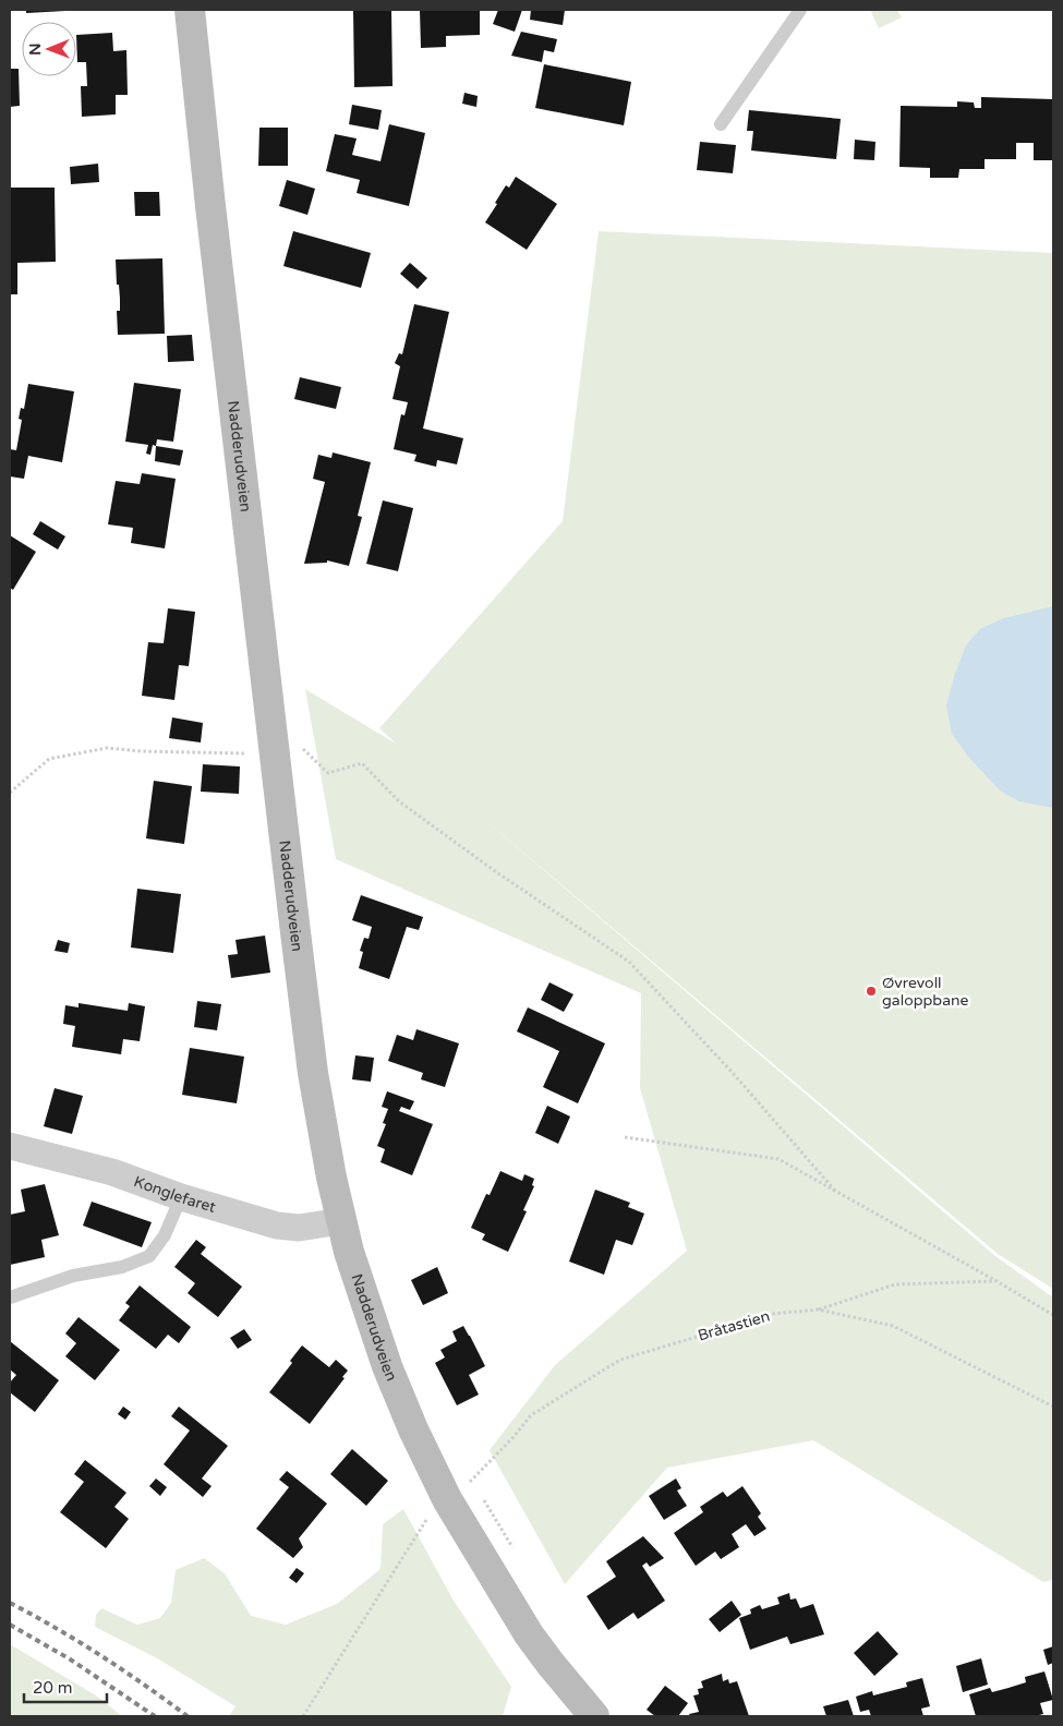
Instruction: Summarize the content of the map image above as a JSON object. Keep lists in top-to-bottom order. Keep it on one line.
{"streets":{"main road":["Nadderudveien"],"street":["Konglefaret"],"path":["Bråtastien"]},"crossings":[["Nadderudveien","Konglefaret"],["Nadderudveien","Bråtastien"]],"places":["Øvrevoll galoppbane"],"scale_bar":"20 m","north":"left"}
